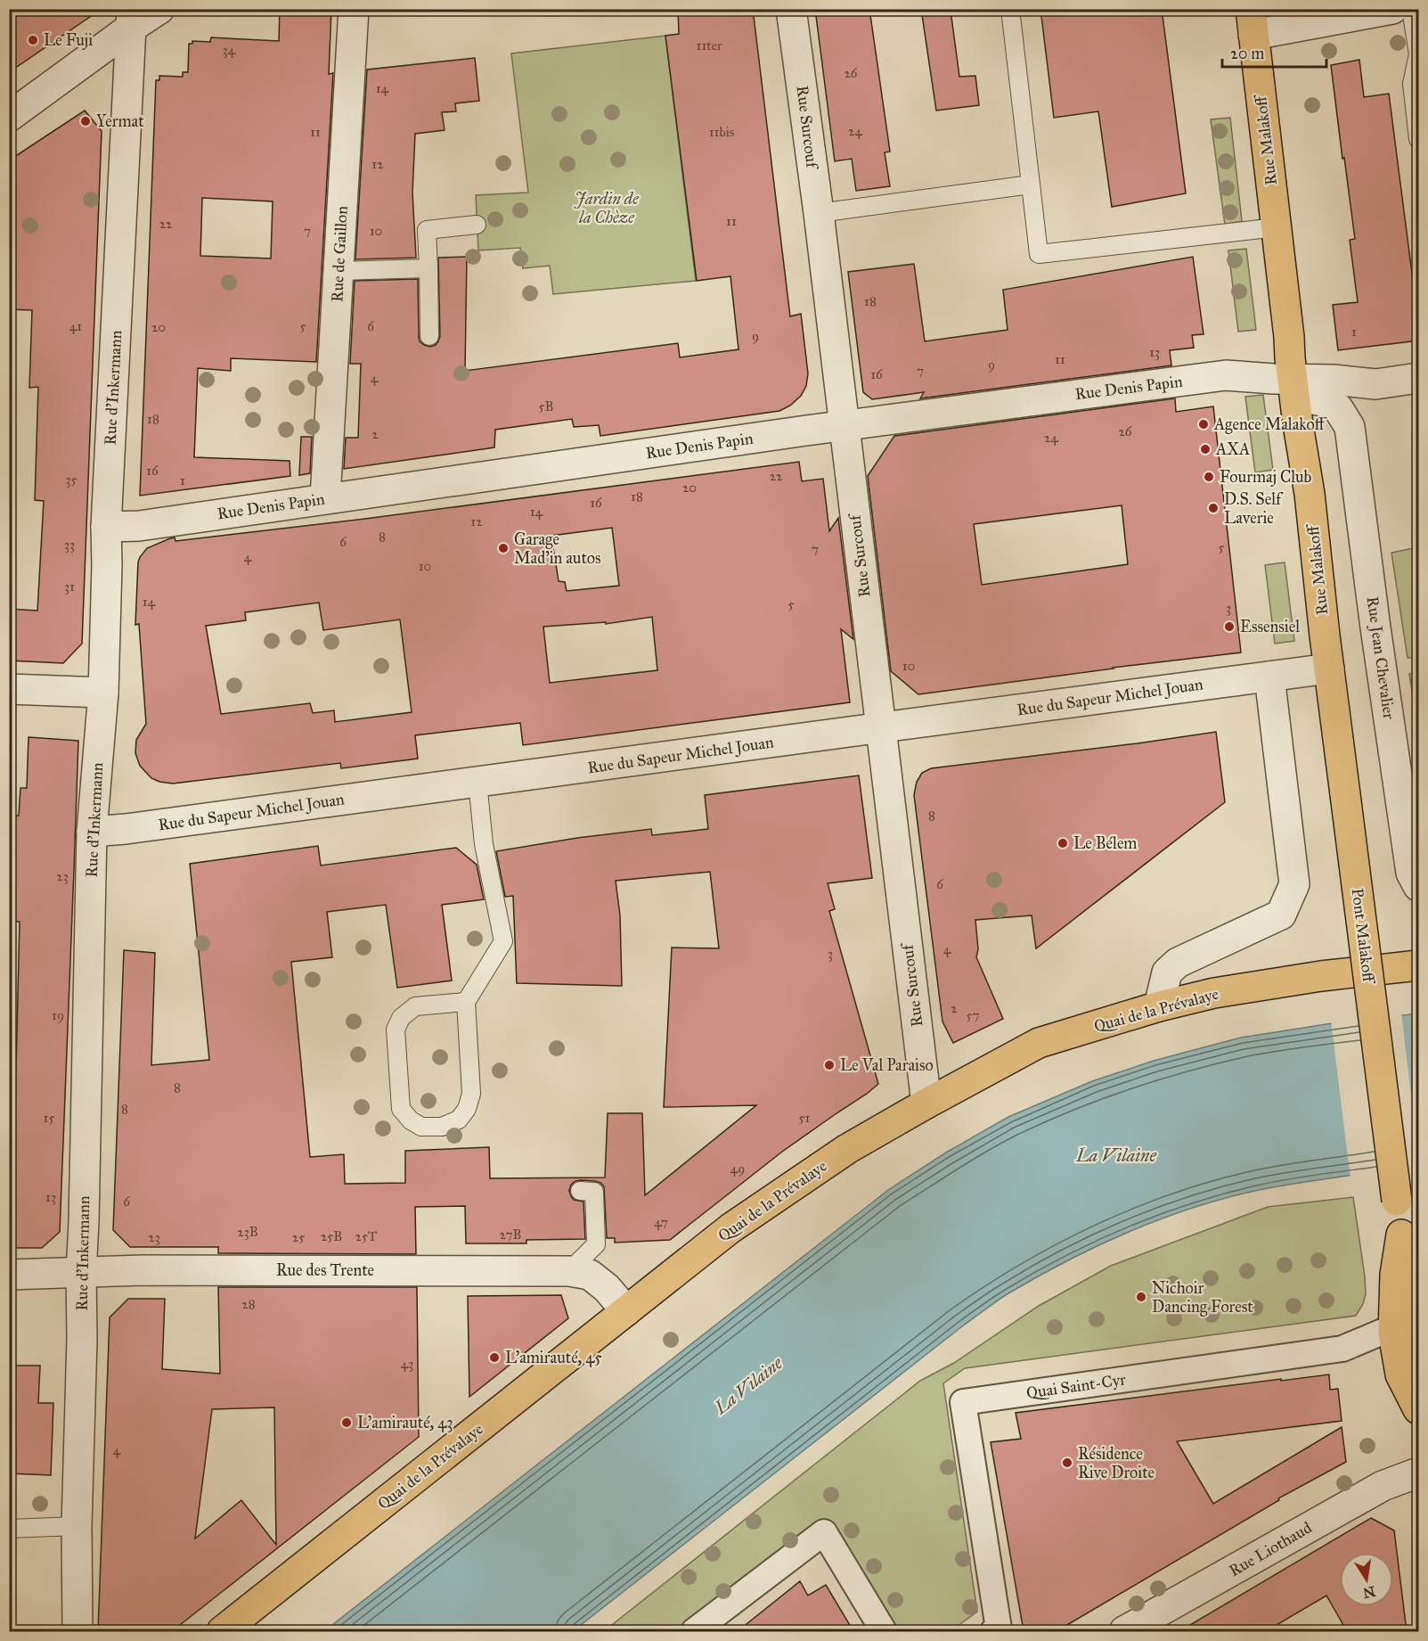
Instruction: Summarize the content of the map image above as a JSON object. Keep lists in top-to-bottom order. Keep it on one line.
{"streets":{"main road":["Rue Malakoff","Pont Malakoff","Quai de la Prévalaye"],"street":["Rue Surcouf","Rue de Gaillon","Rue d'Inkermann","Rue Denis Papin","Rue Jean Chevalier","Rue du Sapeur Michel Jouan","Rue des Trente","Quai Saint-Cyr","Rue Liothaud"]},"crossings":[["Rue Surcouf","Rue Denis Papin"],["Rue Surcouf","Rue du Sapeur Michel Jouan"],["Rue Surcouf","Quai de la Prévalaye"],["Rue Malakoff","Rue Denis Papin"],["Rue Malakoff","Rue Jean Chevalier"],["Rue Malakoff","Pont Malakoff"],["Rue de Gaillon","Rue Denis Papin"],["Rue d'Inkermann","Rue Denis Papin"],["Rue d'Inkermann","Rue du Sapeur Michel Jouan"],["Rue d'Inkermann","Rue des Trente"],["Rue Denis Papin","Rue Jean Chevalier"],["Pont Malakoff","Quai Saint-Cyr"],["Quai de la Prévalaye","Rue des Trente"]],"water":["La Vilaine"],"parks":["Jardin de la Chèze"],"places":["Le Fuji","Yermat","Agence Malakoff","AXA","Fourmaj Club","D.S. Self Laverie","Garage Mad'in autos","Essensiel","Le Bélem","Le Val Paraiso","Nichoir Dancing Forest","L'amirauté, 45","L'amirauté, 43","Résidence Rive Droite"],"house_numbers":["11ter","34","26","14","24","11","11bis","12","11","22","7","10","18","41","5","6","20","1","9","13","11","9","7","16","4","5B","18","26","2","24","16","22","35","1","20","18","16","14","12","8","6","33","5","7","4","10","31","14","5","3","10","8","23","6","4","3","2","19","57","8","8","15","51","49","13","6","47","23B","27B","25B","25T","23","25","28","43","4"],"scale_bar":"20 m","north":"bottom"}
